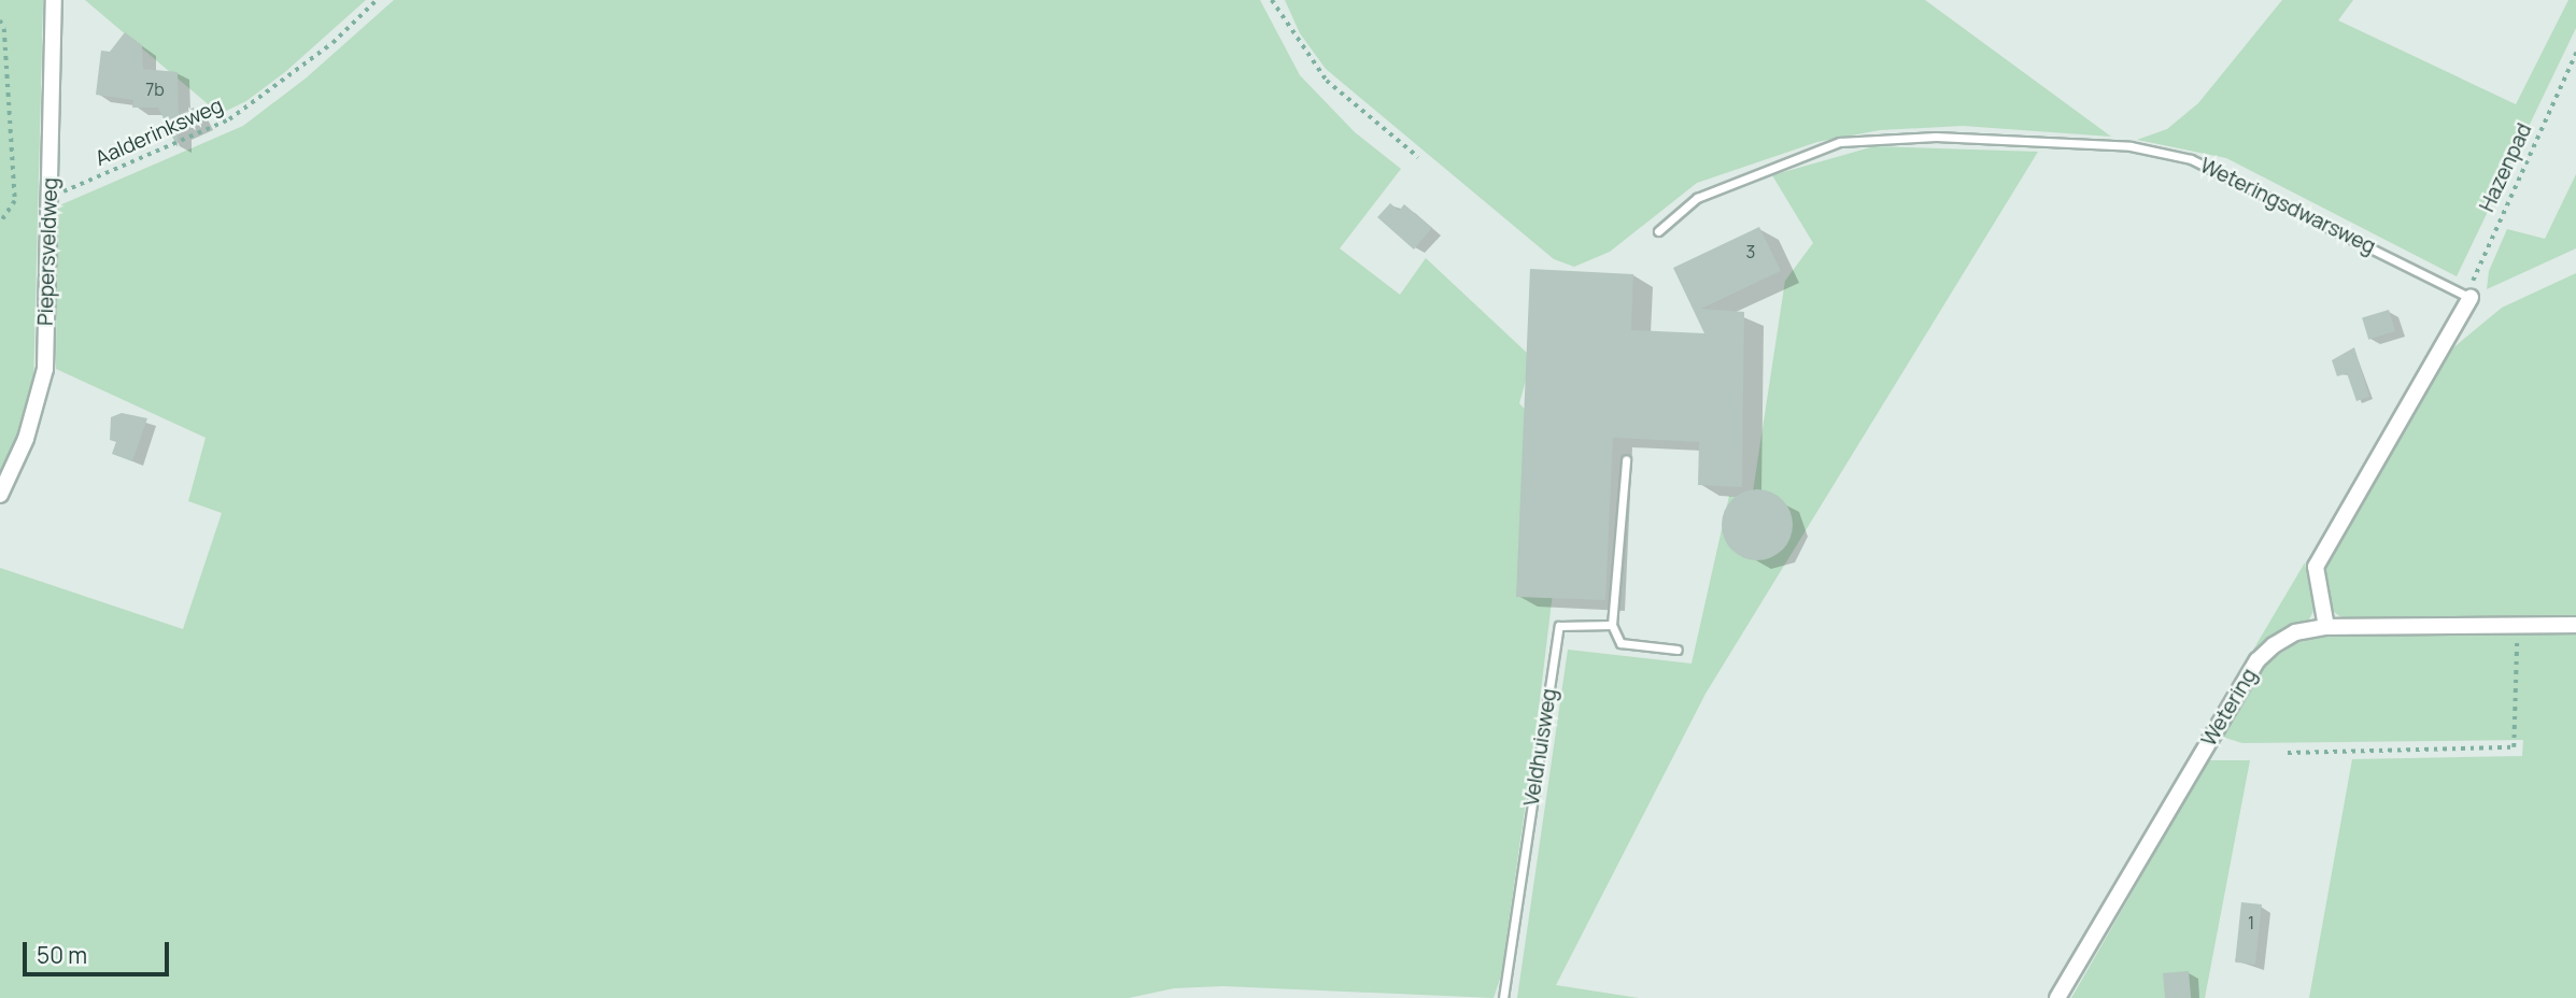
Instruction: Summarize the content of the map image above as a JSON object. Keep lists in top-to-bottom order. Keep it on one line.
{"streets":{"street":["Piepersveldweg","Wetering"],"lane":["Weteringsdwarsweg","Veldhuisweg"],"path":["Aalderinksweg","Hazenpad"]},"crossings":[["Aalderinksweg","Piepersveldweg"],["Hazenpad","Weteringsdwarsweg"]],"house_numbers":["7b","3","1"],"scale_bar":"50 m"}
